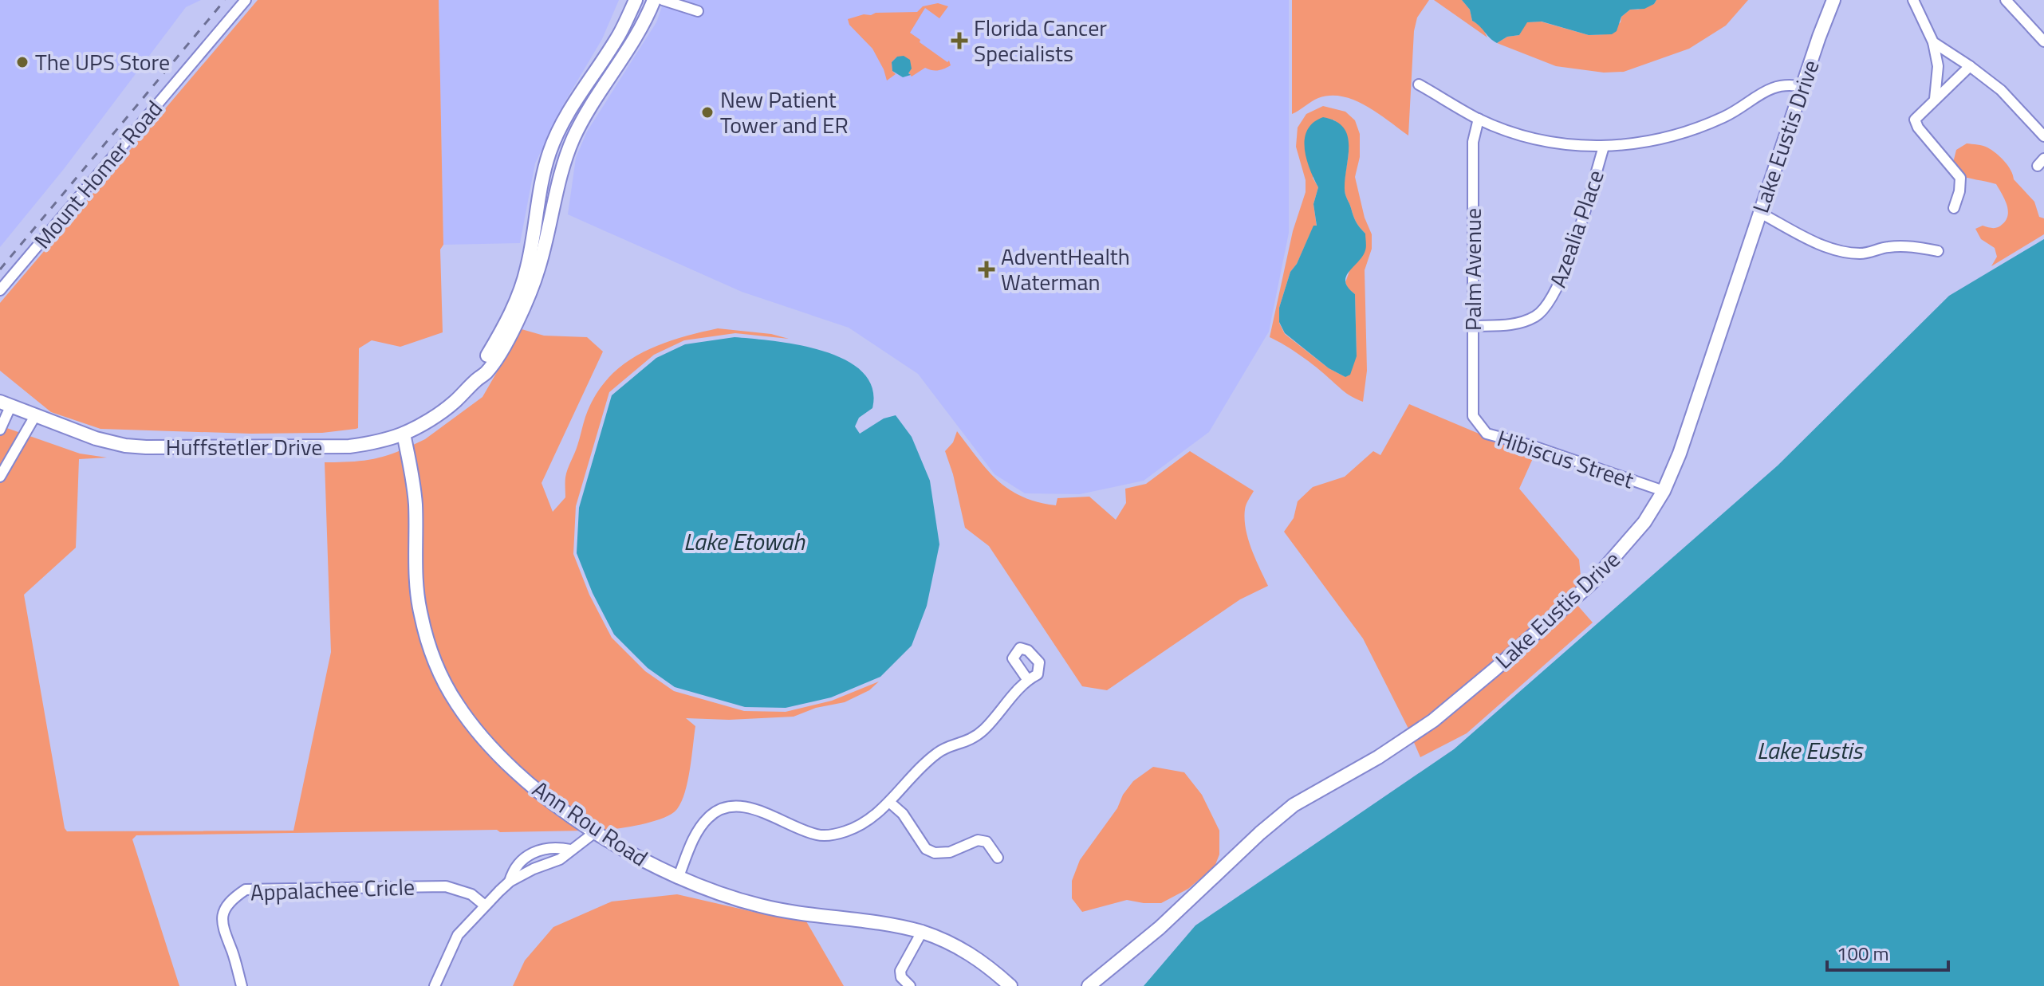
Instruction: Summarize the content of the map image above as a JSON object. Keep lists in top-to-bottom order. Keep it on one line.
{"streets":{"street":["Lake Eustis Drive","Mount Homer Road","Azealia Place","Palm Avenue","Huffstetler Drive","Hibiscus Street","Ann Rou Road","Appalachee Cricle"]},"crossings":[["Lake Eustis Drive","Hibiscus Street"],["Azealia Place","Palm Avenue"],["Palm Avenue","Hibiscus Street"],["Huffstetler Drive","Ann Rou Road"]],"water":["Lake Etowah","Lake Eustis"],"places":{"health":["Florida Cancer Specialists","AdventHealth Waterman"],"other":["The UPS Store","New Patient Tower and ER"]},"scale_bar":"100 m"}
